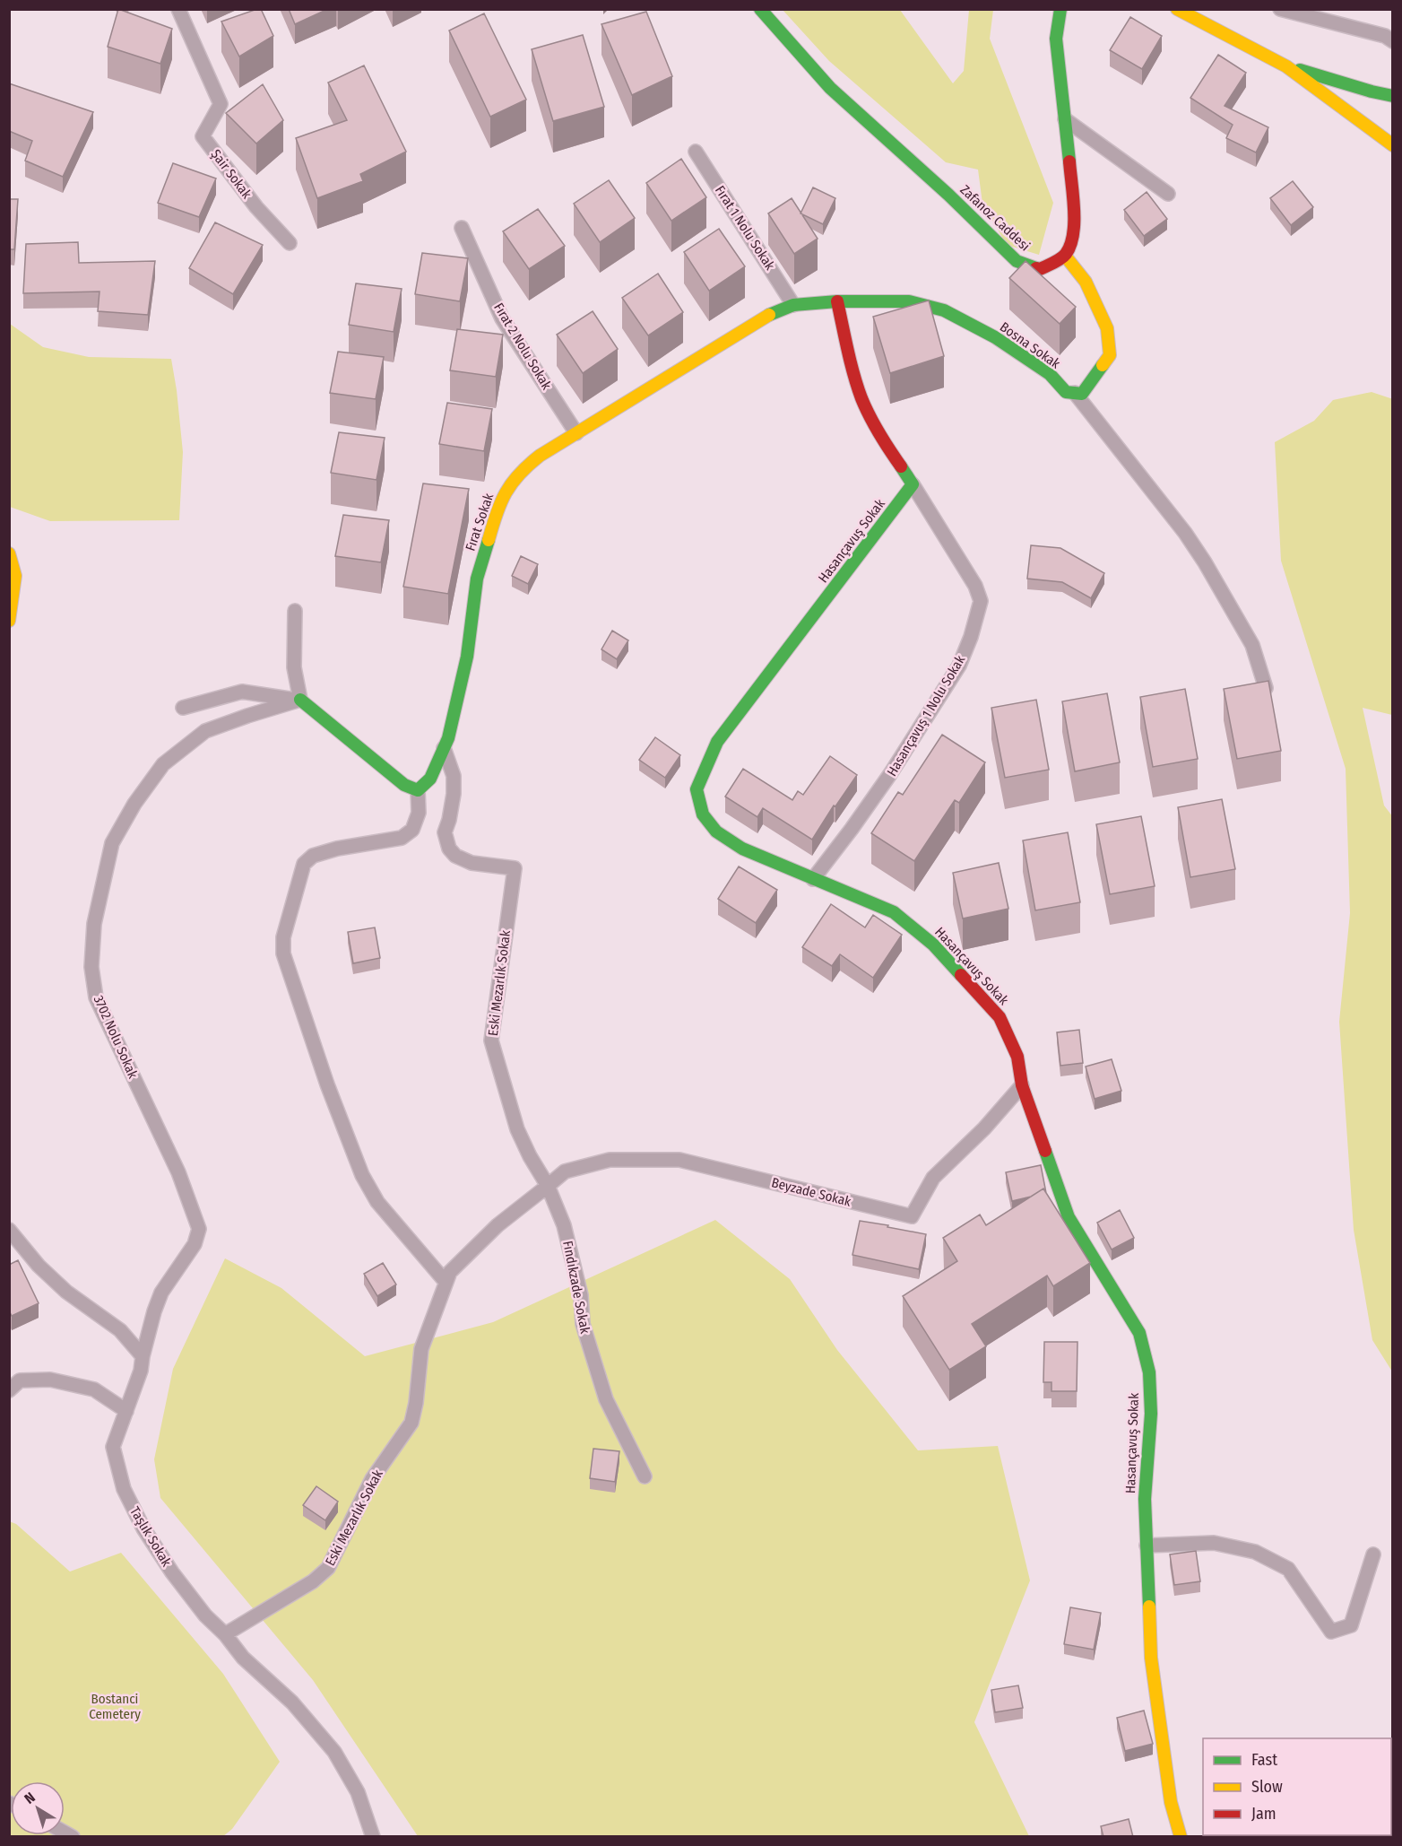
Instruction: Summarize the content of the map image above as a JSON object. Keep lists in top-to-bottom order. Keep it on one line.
{"streets":{"street":["Şair Sokak","Zafanoz Caddesi","Fırat 1 Nolu Sokak","Bosna Sokak","Fırat 2 Nolu Sokak","Fırat Sokak","Hasançavuş Sokak","Hasançavuş 1 Nolu Sokak","Eski Mezarlık Sokak","3702 Nolu Sokak","Beyzade Sokak","Fındıkzade Sokak","Taşlık Sokak"]},"crossings":[["Fırat 1 Nolu Sokak","Fırat Sokak"],["Bosna Sokak","Fırat Sokak"],["Fırat 2 Nolu Sokak","Fırat Sokak"],["Fırat Sokak","Eski Mezarlık Sokak"],["Hasançavuş Sokak","Hasançavuş 1 Nolu Sokak"],["Hasançavuş Sokak","Beyzade Sokak"],["Eski Mezarlık Sokak","Beyzade Sokak"],["Eski Mezarlık Sokak","Fındıkzade Sokak"],["Eski Mezarlık Sokak","Taşlık Sokak"],["3702 Nolu Sokak","Taşlık Sokak"],["Beyzade Sokak","Fındıkzade Sokak"]],"parks":["Bostanci Cemetery"],"legend":["Fast","Slow","Jam"],"north":"top left"}
